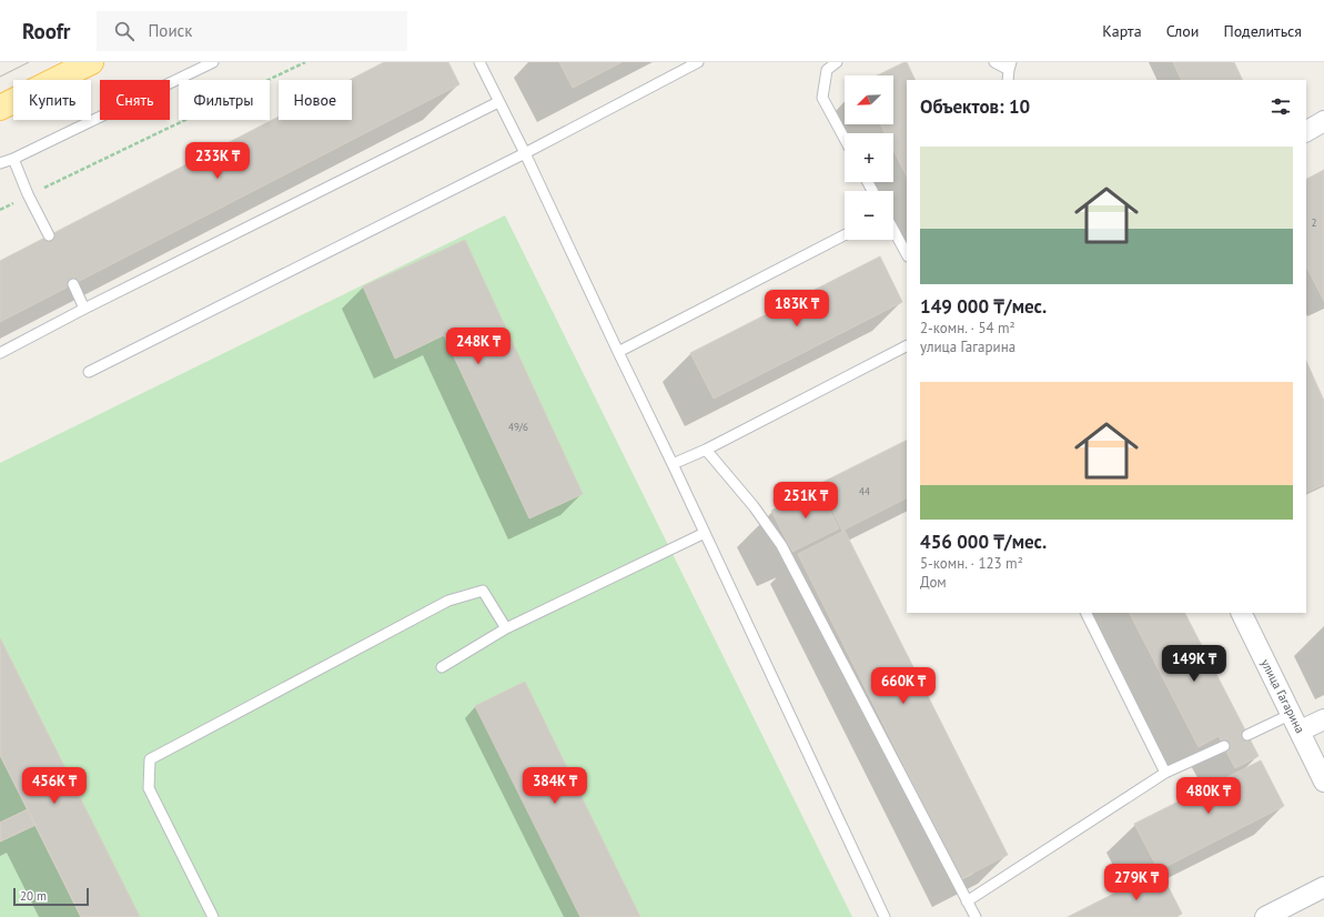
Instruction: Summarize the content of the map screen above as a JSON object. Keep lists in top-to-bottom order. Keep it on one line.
{"streets":{"street":["улица Гагарина"]},"house_numbers":["2","49/6","44"],"scale_bar":"20 m","north":"bottom left","page":{"header":"Roofr","search":"Поиск","nav":["Карта","Слои","Поделиться"],"map_buttons":["+","−"],"chip":["Купить","Снять","Фильтры","Новое"],"heading":"Объектов: 10","list":[{"name":"149 000 ₸/мес.","note":"2-комн. · 54 m² · улица Гагарина"},{"name":"456 000 ₸/мес.","note":"5-комн. · 123 m² · Дом"}],"price":["233K ₸","183K ₸","248K ₸","251K ₸","149K ₸","660K ₸","456K ₸","384K ₸","480K ₸","279K ₸"],"scale":"20 m"}}
